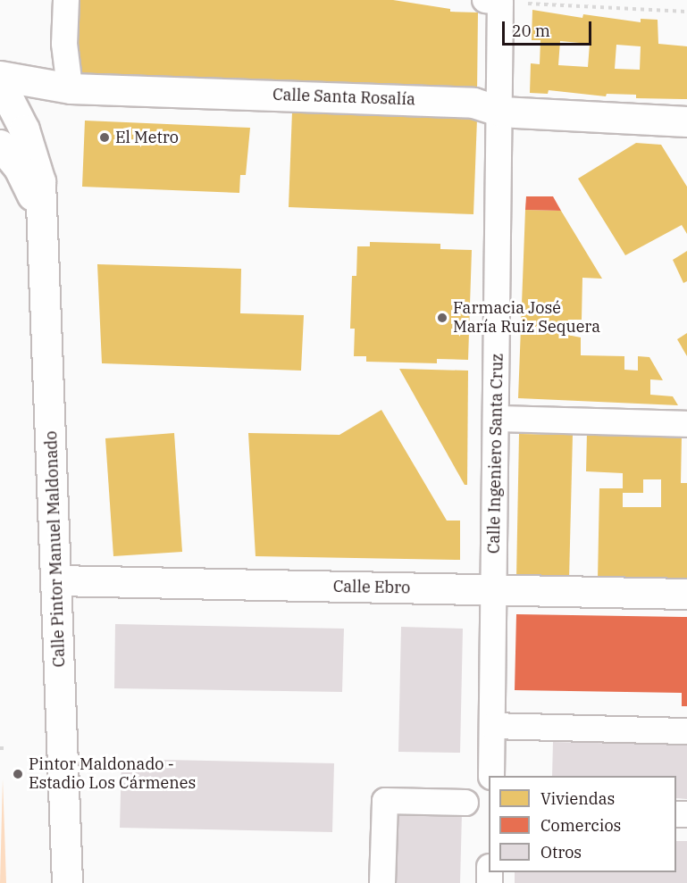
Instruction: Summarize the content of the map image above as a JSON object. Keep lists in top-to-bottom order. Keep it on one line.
{"streets":{"street":["Calle Santa Rosalía","Calle Ingeniero Santa Cruz","Calle Pintor Manuel Maldonado","Calle Ebro"]},"crossings":[["Calle Santa Rosalía","Calle Ingeniero Santa Cruz"],["Calle Ingeniero Santa Cruz","Calle Ebro"],["Calle Pintor Manuel Maldonado","Calle Ebro"]],"places":["El Metro","Farmacia José María Ruiz Sequera","Pintor Maldonado - Estadio Los Cármenes"],"legend":["Viviendas","Comercios","Otros"],"scale_bar":"20 m"}
